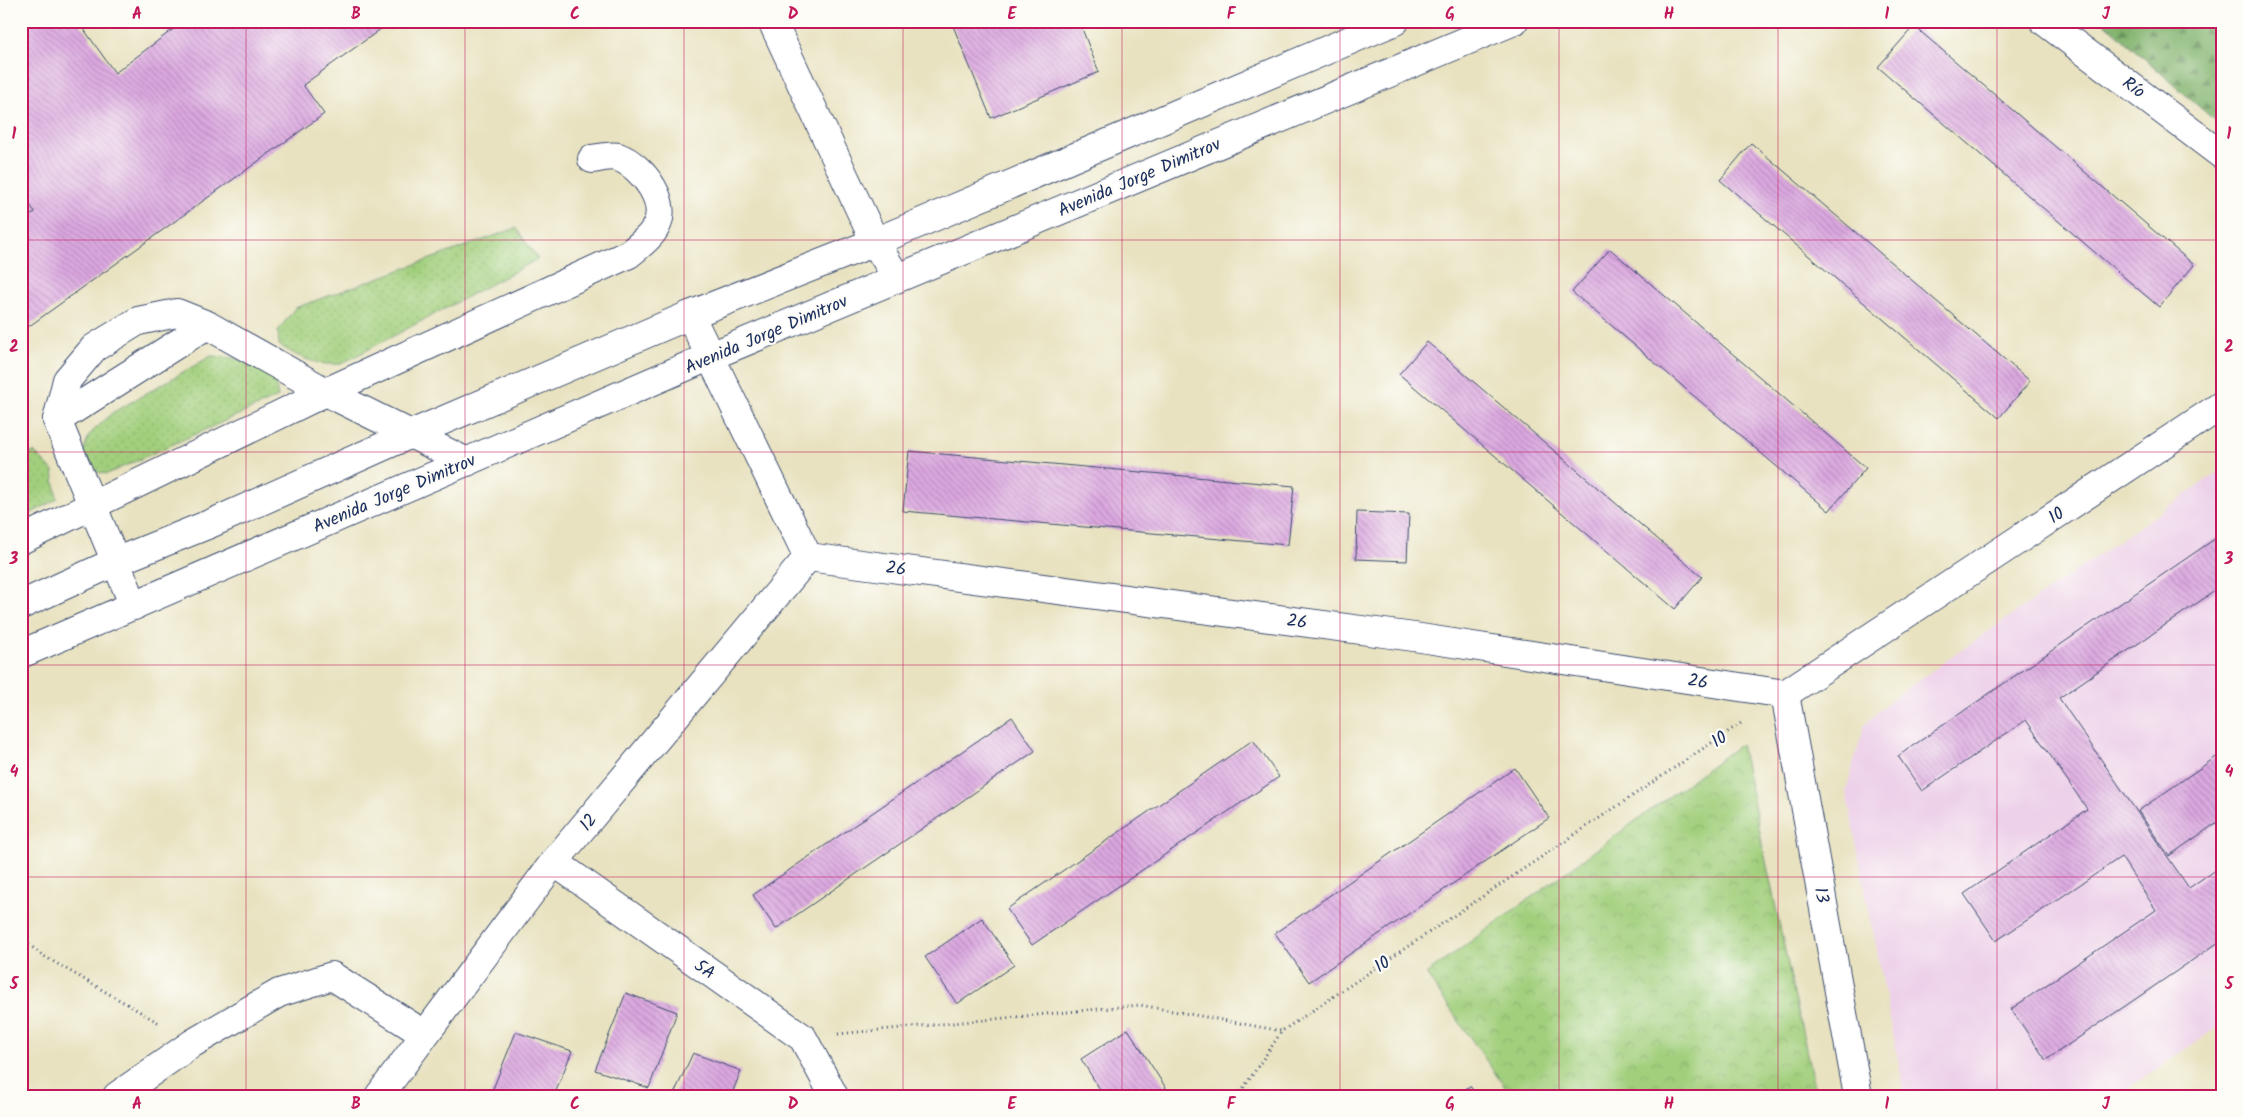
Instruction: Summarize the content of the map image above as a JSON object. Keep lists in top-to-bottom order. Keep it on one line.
{"streets":{"street":["Río","Avenida Jorge Dimitrov","10","26","12","13","5A"]},"crossings":[["10","26"],["10","13"],["26","12"],["26","13"],["12","5A"]],"grid":{"columns":["A","B","C","D","E","F","G","H","I","J"],"rows":["1","2","3","4","5"]}}
